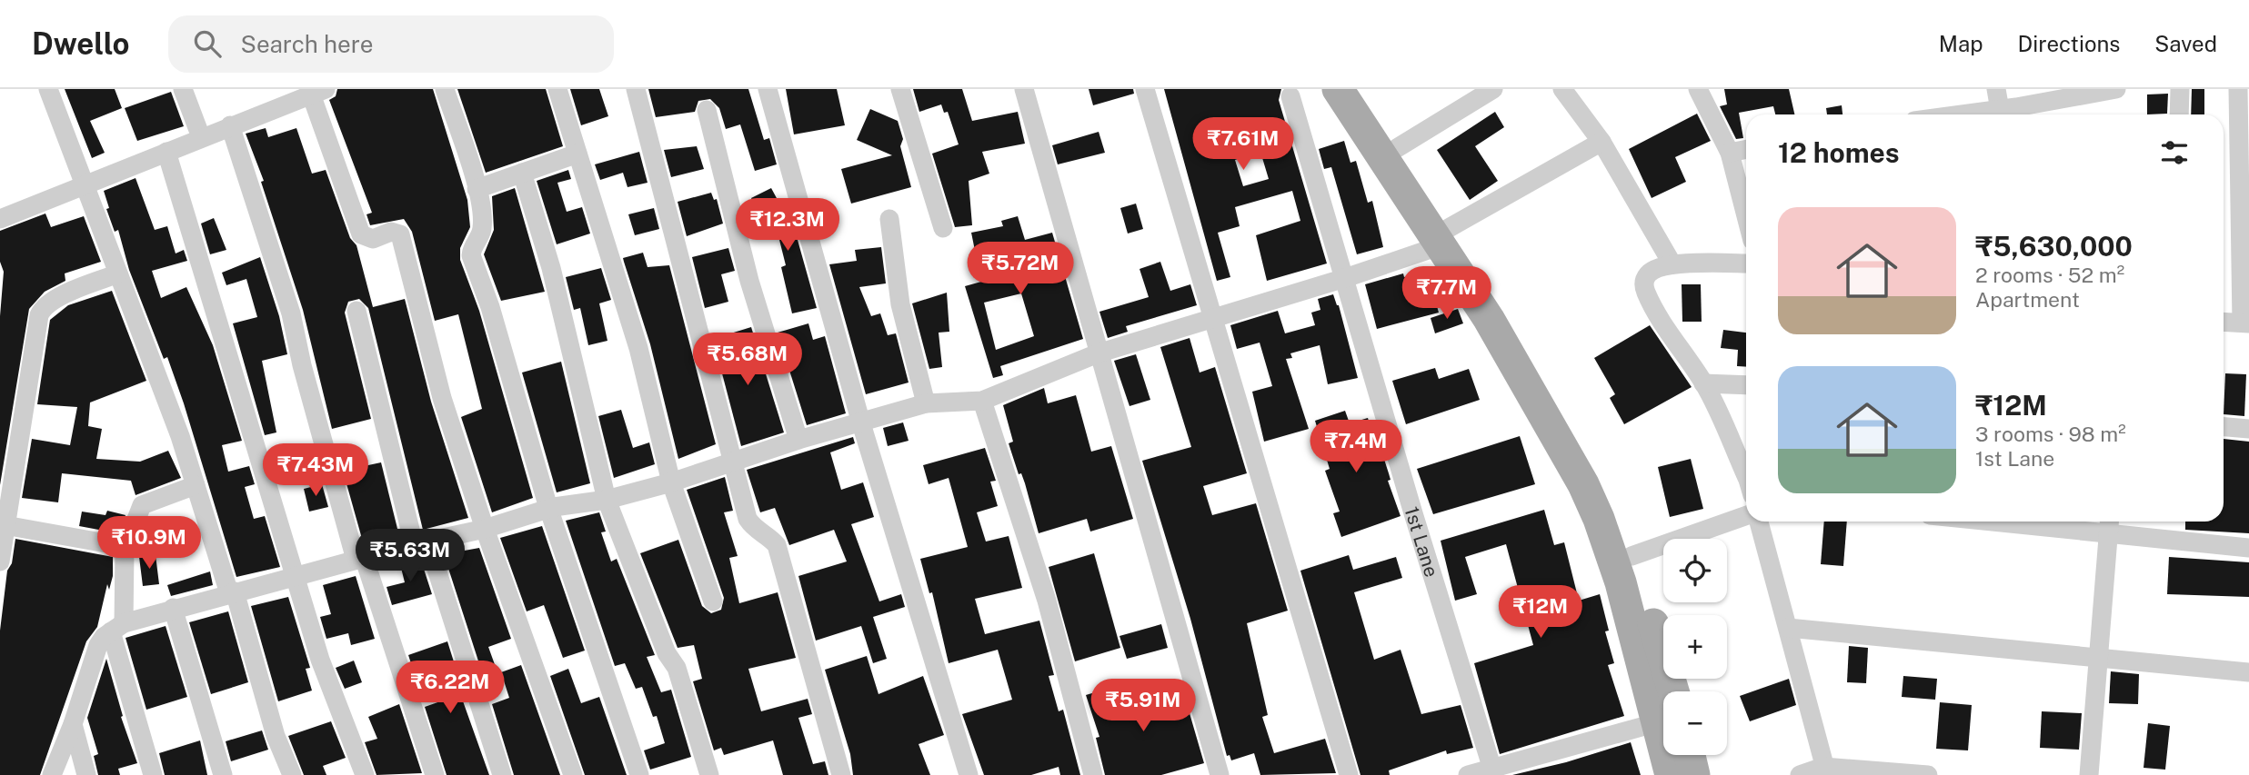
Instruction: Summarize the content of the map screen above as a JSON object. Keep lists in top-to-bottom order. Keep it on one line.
{"streets":{"street":["1st Lane"]},"page":{"header":"Dwello","search":"Search here","nav":["Map","Directions","Saved"],"heading":"12 homes","price":["₹7.61M","₹12.3M","₹5.72M","₹7.7M","₹5.68M","₹7.4M","₹7.43M","₹10.9M","₹5.63M","₹12M","₹6.22M","₹5.91M"],"list":[{"name":"₹5,630,000","note":"2 rooms · 52 m² · Apartment"},{"name":"₹12M","note":"3 rooms · 98 m² · 1st Lane"}],"map_buttons":["+","−"]}}
